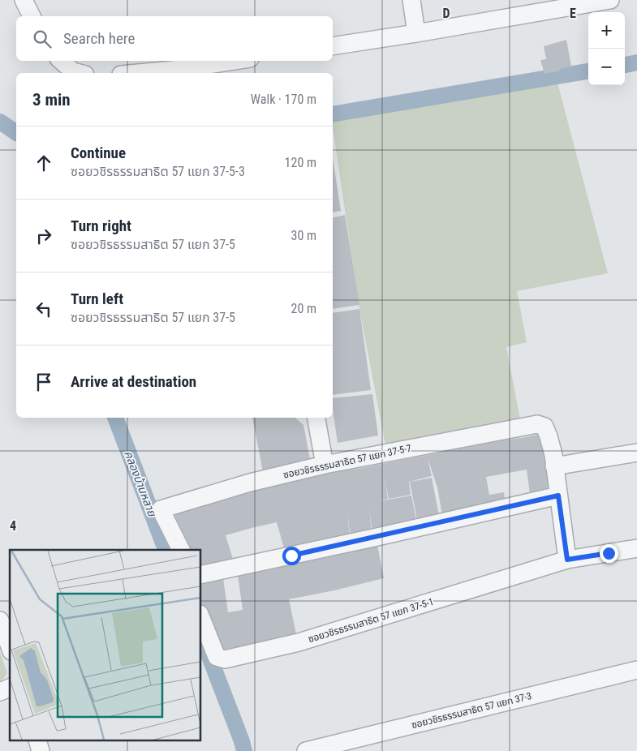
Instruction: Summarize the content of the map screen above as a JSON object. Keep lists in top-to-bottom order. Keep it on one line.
{"streets":{"street":["ซอยวชิรธรรมสาธิต 57 แยก 37-5-7","ซอยวชิรธรรมสาธิต 57 แยก 37-5-1","ซอยวชิรธรรมสาธิต 57 แยก 37-3"]},"water":["คลองบ้านหลาย"],"page":{"map_buttons":["+","−"],"search":"Search here","heading":["3 min","Walk · 170 m"],"list":[["Continue","ซอยวชิรธรรมสาธิต 57 แยก 37-5-3","120 m"],["Turn right","ซอยวชิรธรรมสาธิต 57 แยก 37-5","30 m"],["Turn left","ซอยวชิรธรรมสาธิต 57 แยก 37-5","20 m"],"Arrive at destination"]},"grid":{"columns":["D","E"],"rows":["4"]}}
